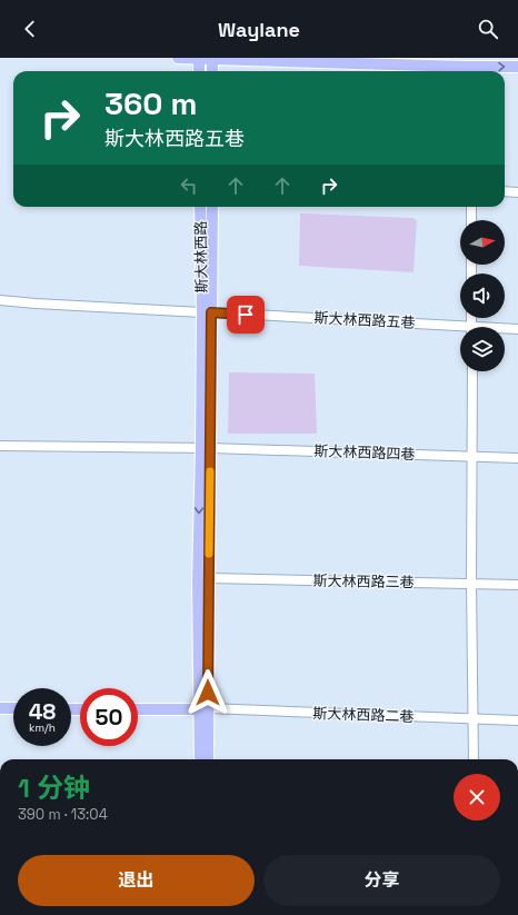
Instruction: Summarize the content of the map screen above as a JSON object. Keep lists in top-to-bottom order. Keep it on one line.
{"streets":{"main road":["斯大林西路"],"street":["斯大林西路五巷","斯大林西路四巷","斯大林西路三巷","斯大林西路二巷"]},"crossings":[["斯大林西路","斯大林西路五巷"],["斯大林西路","斯大林西路四巷"],["斯大林西路","斯大林西路三巷"],["斯大林西路","斯大林西路二巷"]],"north":"right","page":{"header":"Waylane","turn":["360 m","斯大林西路五巷"],"speed":"48 km/h","limit":"50","heading":["1 分钟","390 m · 13:04"],"buttons":["退出","分享"]}}
